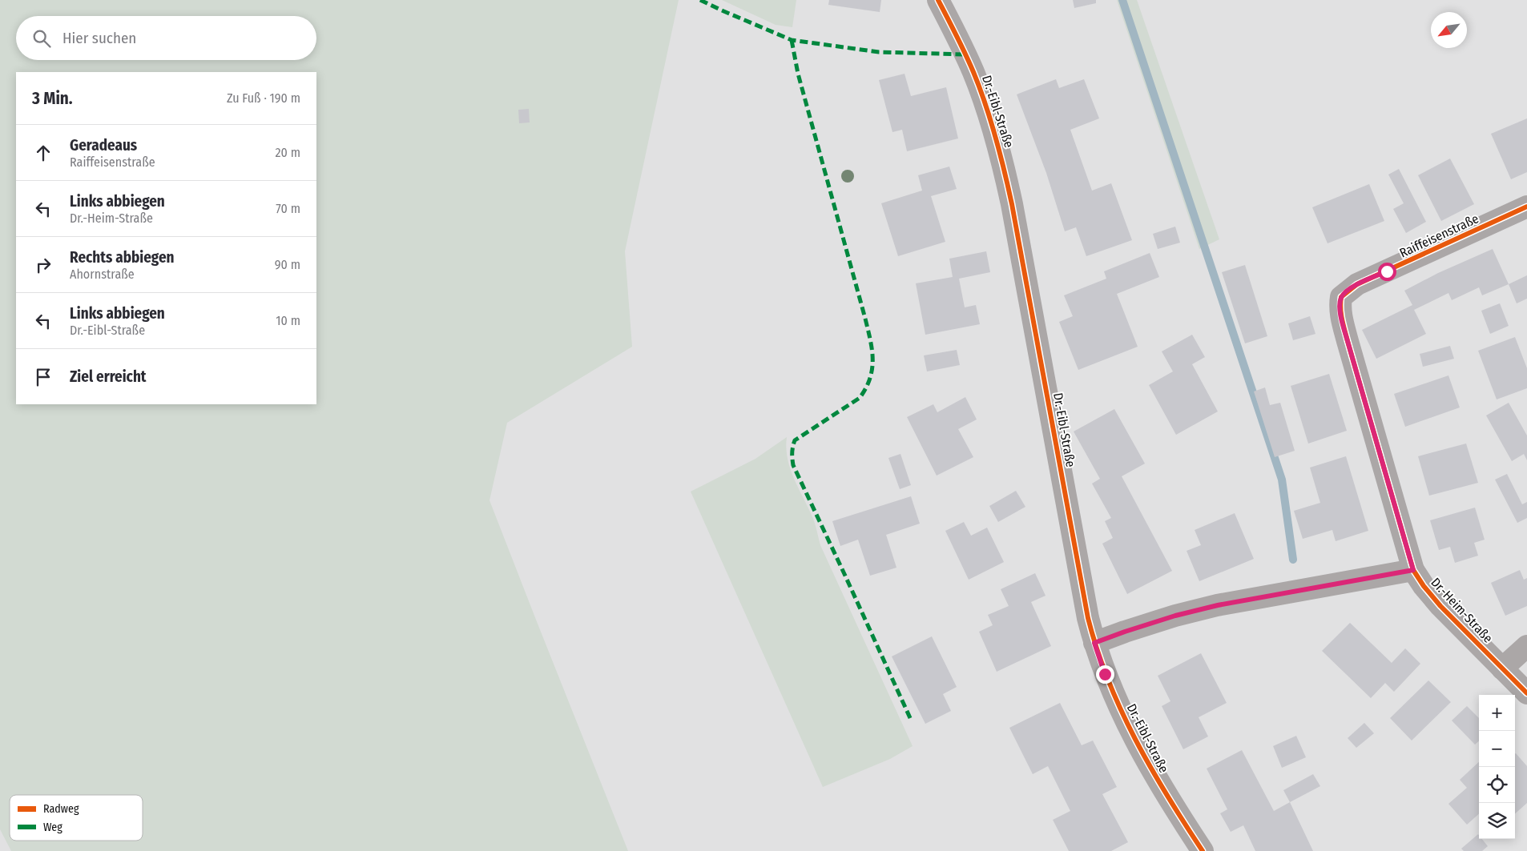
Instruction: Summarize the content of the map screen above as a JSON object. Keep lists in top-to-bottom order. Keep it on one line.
{"streets":{"street":["Dr.-Eibl-Straße","Raiffeisenstraße","Dr.-Heim-Straße"]},"crossings":[["Raiffeisenstraße","Dr.-Heim-Straße"]],"legend":["Radweg","Weg"],"north":"bottom left","page":{"search":"Hier suchen","heading":["3 Min.","Zu Fuß · 190 m"],"list":[["Geradeaus","Raiffeisenstraße","20 m"],["Links abbiegen","Dr.-Heim-Straße","70 m"],["Rechts abbiegen","Ahornstraße","90 m"],["Links abbiegen","Dr.-Eibl-Straße","10 m"],"Ziel erreicht"],"map_buttons":["+","−"]}}
